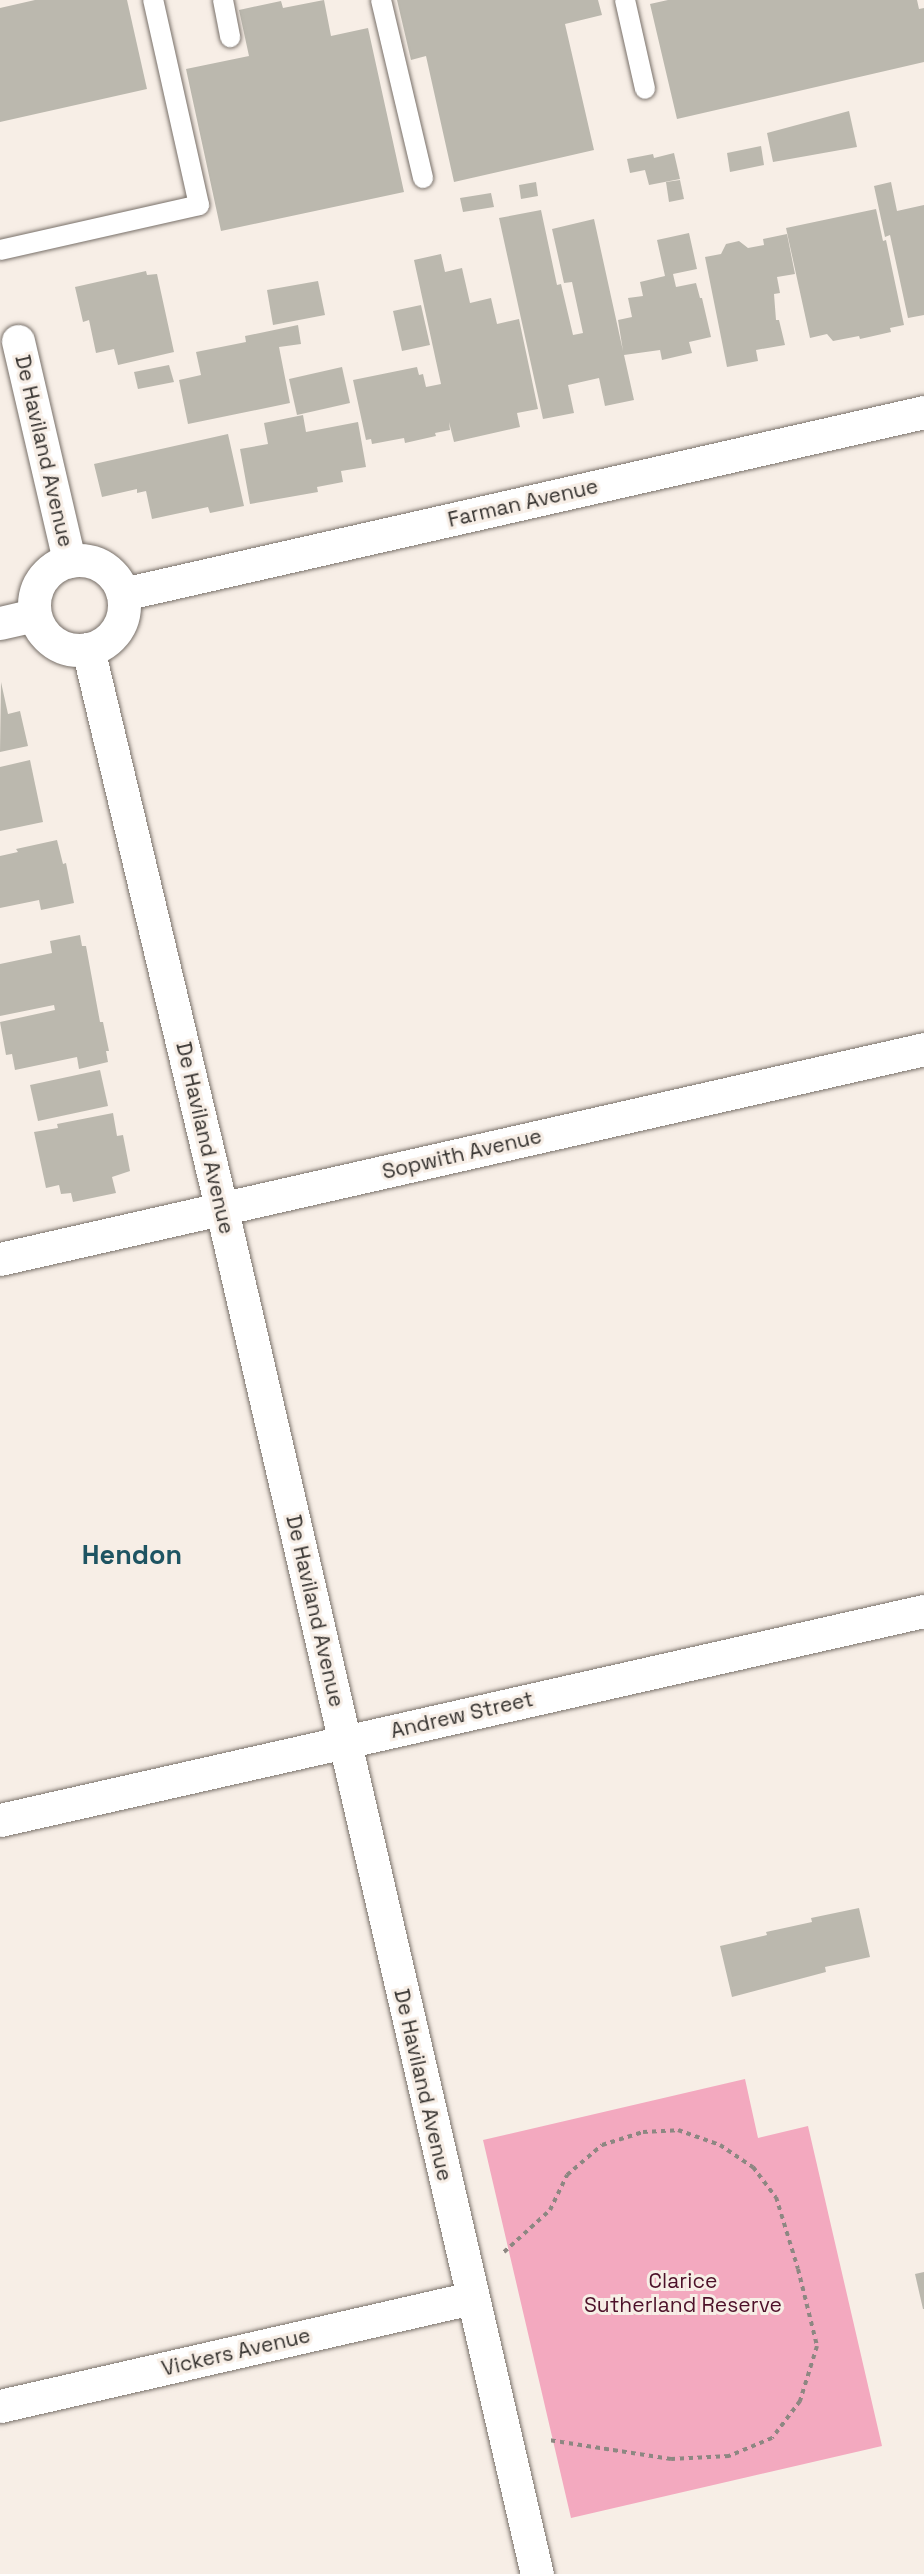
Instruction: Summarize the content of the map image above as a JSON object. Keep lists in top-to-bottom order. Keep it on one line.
{"streets":{"street":["De Haviland Avenue","Farman Avenue","Sopwith Avenue","Andrew Street","Vickers Avenue"]},"crossings":[["De Haviland Avenue","Farman Avenue"],["De Haviland Avenue","Sopwith Avenue"],["De Haviland Avenue","Andrew Street"],["De Haviland Avenue","Vickers Avenue"]],"districts":["Hendon"],"parks":["Clarice Sutherland Reserve"]}
